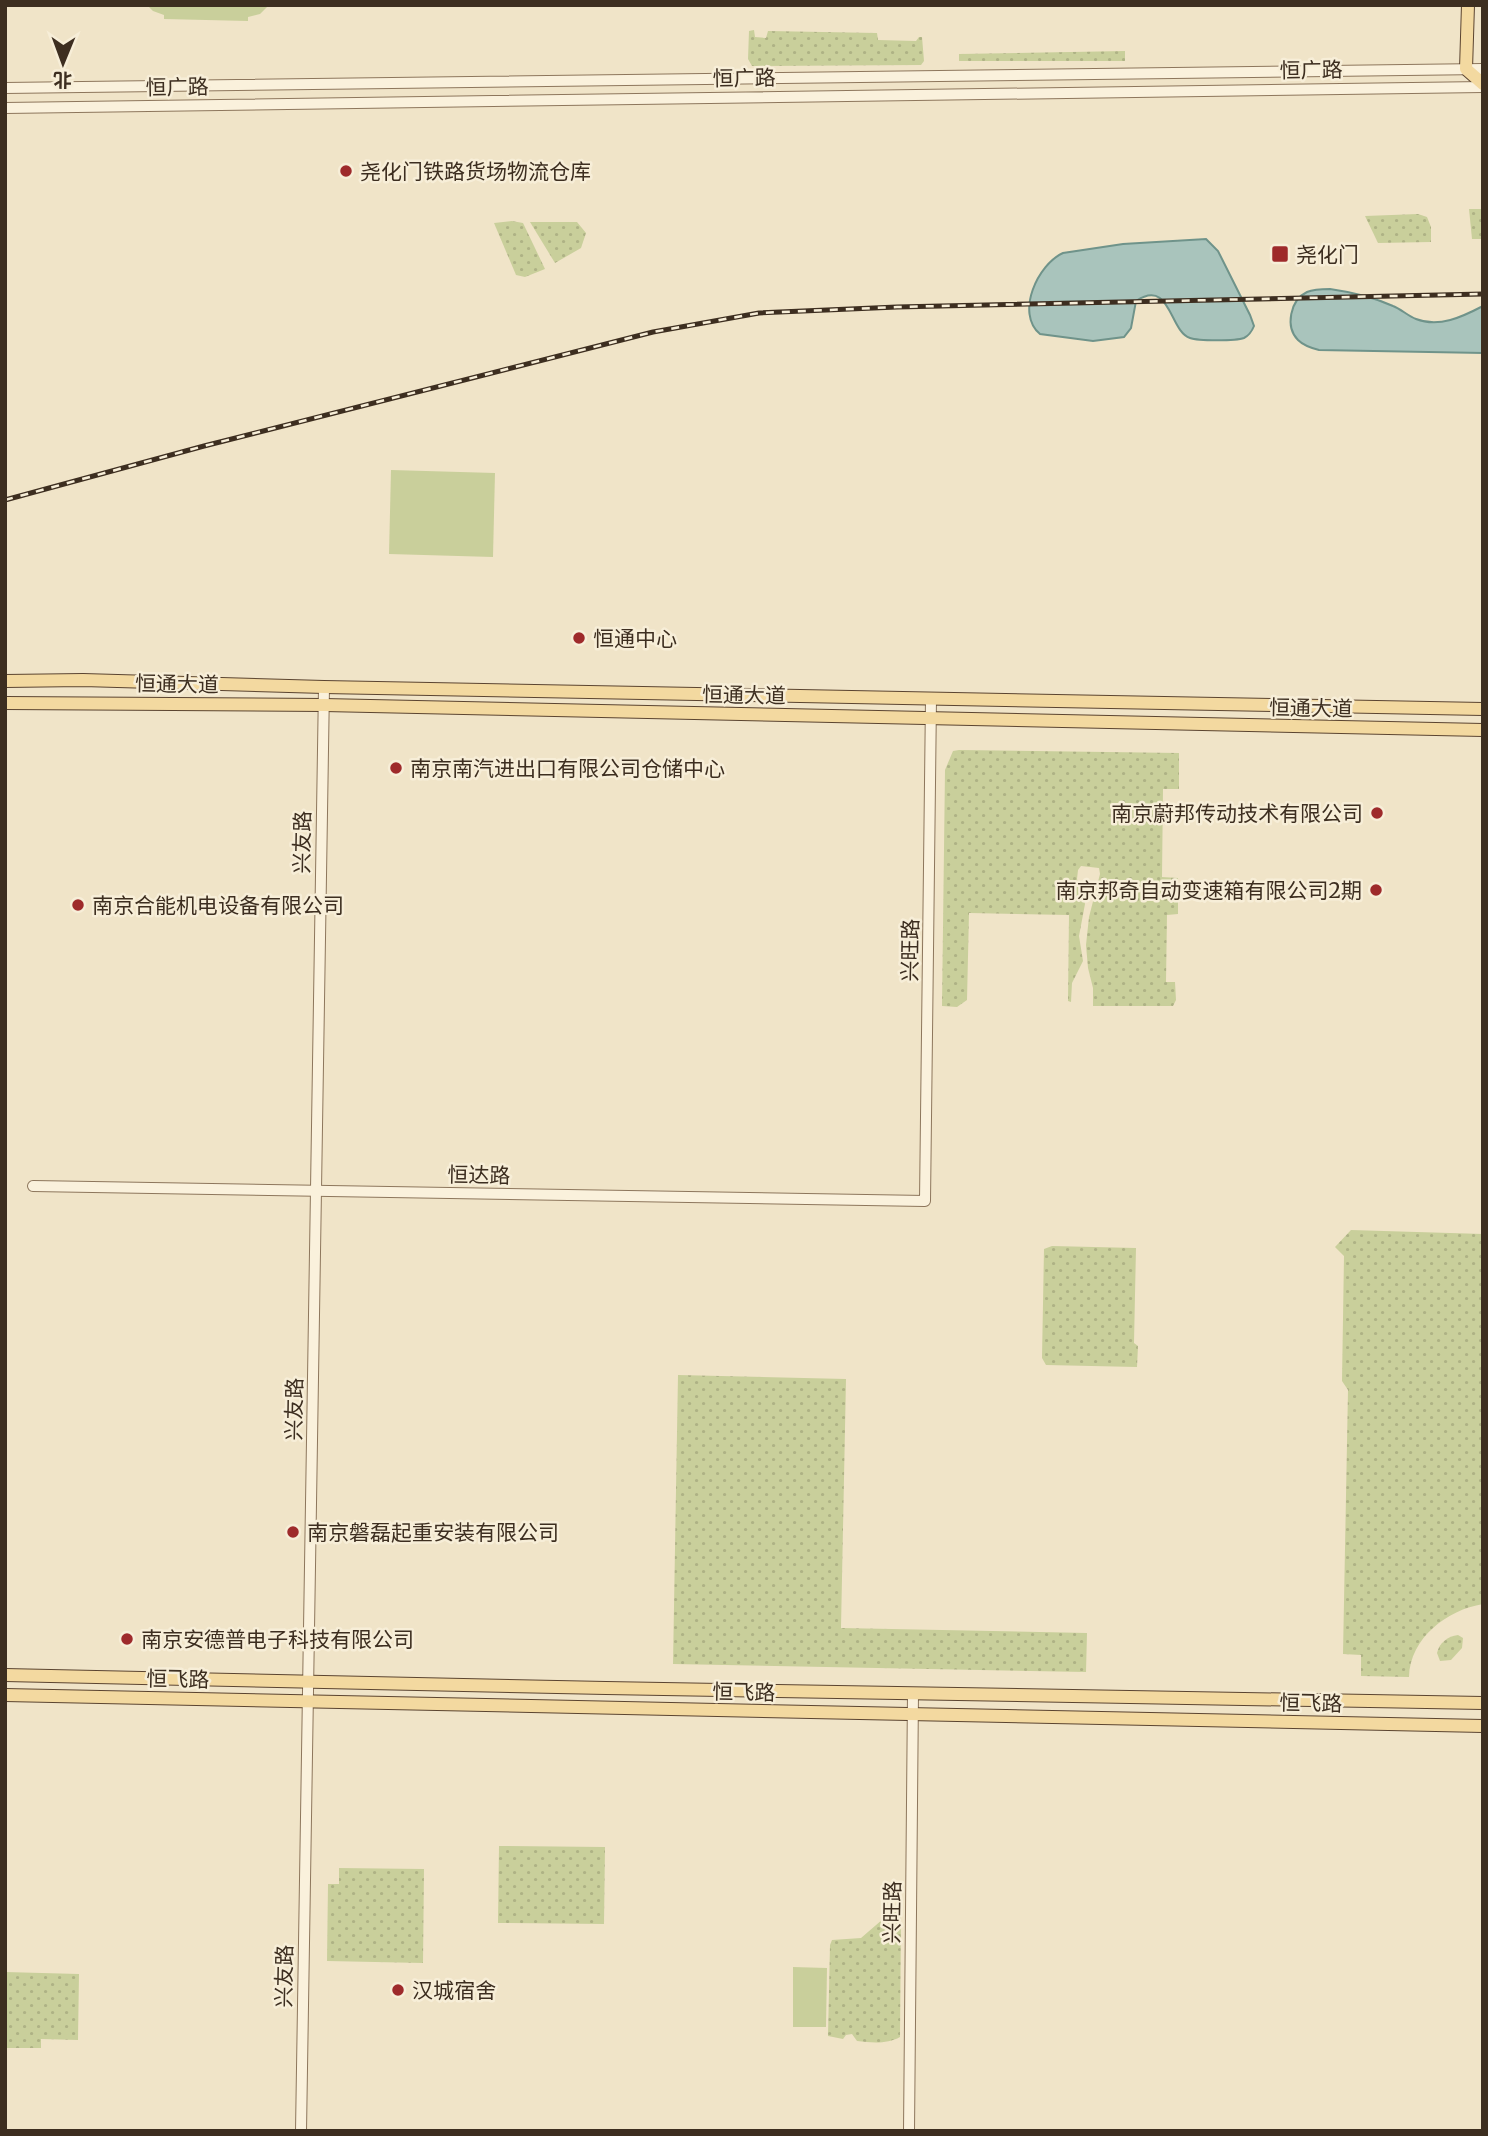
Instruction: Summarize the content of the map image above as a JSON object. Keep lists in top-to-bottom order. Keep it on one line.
{"streets":{"main road":["恒通大道","恒飞路"],"street":["恒广路","兴友路","兴旺路","恒达路"]},"crossings":[["恒通大道","兴友路"],["恒通大道","兴旺路"],["兴友路","恒达路"],["兴友路","恒飞路"],["兴旺路","恒达路"],["兴旺路","恒飞路"]],"places":{"other":["尧化门铁路货场物流仓库","恒通中心","南京南汽进出口有限公司仓储中心","南京蔚邦传动技术有限公司","南京邦奇自动变速箱有限公司2期","南京合能机电设备有限公司","南京磐磊起重安装有限公司","南京安德普电子科技有限公司","汉城宿舍"],"transit":["尧化门"]},"north":"bottom"}
